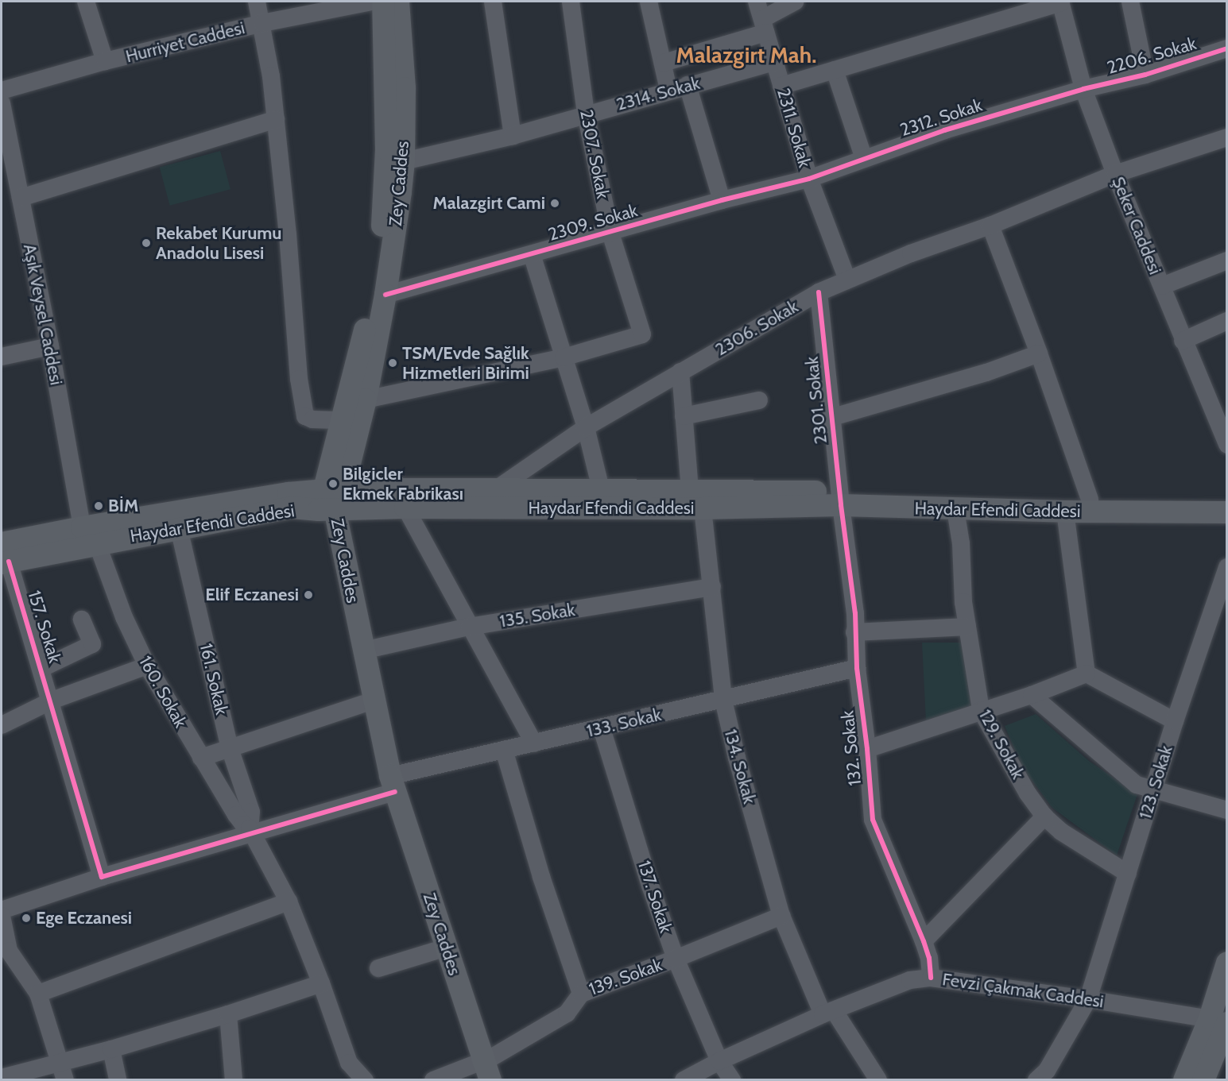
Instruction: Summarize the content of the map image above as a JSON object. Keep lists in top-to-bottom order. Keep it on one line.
{"streets":{"main road":["Zey Caddes","Haydar Efendi Caddesi"],"street":["Hurriyet Caddesi","2206. Sokak","2314. Sokak","2312. Sokak","2311. Sokak","2307. Sokak","2309. Sokak","Şeker Caddesi","Aşık Veysel Caddesi","2306. Sokak","2301. Sokak","135. Sokak","157. Sokak","161. Sokak","160. Sokak","133. Sokak","129. Sokak","132. Sokak","134. Sokak","123. Sokak","137. Sokak","139. Sokak","Fevzi Çakmak Caddesi"]},"crossings":[["2206. Sokak","2312. Sokak"],["2206. Sokak","Şeker Caddesi"],["2314. Sokak","2311. Sokak"],["2314. Sokak","2307. Sokak"],["2314. Sokak","Zey Caddes"],["2312. Sokak","2311. Sokak"],["2312. Sokak","2309. Sokak"],["2312. Sokak","Şeker Caddesi"],["2311. Sokak","2309. Sokak"],["2311. Sokak","2306. Sokak"],["2307. Sokak","2309. Sokak"],["Zey Caddes","2309. Sokak"],["Zey Caddes","Haydar Efendi Caddesi"],["Zey Caddes","135. Sokak"],["Zey Caddes","133. Sokak"],["Zey Caddes","139. Sokak"],["Şeker Caddesi","2306. Sokak"],["Aşık Veysel Caddesi","Haydar Efendi Caddesi"],["2306. Sokak","2301. Sokak"],["2306. Sokak","Haydar Efendi Caddesi"],["2301. Sokak","Haydar Efendi Caddesi"],["2301. Sokak","132. Sokak"],["Haydar Efendi Caddesi","157. Sokak"],["Haydar Efendi Caddesi","161. Sokak"],["Haydar Efendi Caddesi","160. Sokak"],["Haydar Efendi Caddesi","129. Sokak"],["Haydar Efendi Caddesi","132. Sokak"],["Haydar Efendi Caddesi","134. Sokak"],["135. Sokak","134. Sokak"],["157. Sokak","133. Sokak"],["161. Sokak","160. Sokak"],["161. Sokak","133. Sokak"],["160. Sokak","133. Sokak"],["133. Sokak","132. Sokak"],["133. Sokak","134. Sokak"],["133. Sokak","137. Sokak"],["129. Sokak","123. Sokak"],["132. Sokak","Fevzi Çakmak Caddesi"],["134. Sokak","139. Sokak"],["134. Sokak","Fevzi Çakmak Caddesi"],["123. Sokak","Fevzi Çakmak Caddesi"],["137. Sokak","139. Sokak"],["137. Sokak","Fevzi Çakmak Caddesi"]],"districts":["Malazgirt Mah."],"places":["Malazgirt Cami","Rekabet Kurumu Anadolu Lisesi","TSM/Evde Sağlık Hizmetleri Birimi","Bilgicler Ekmek Fabrikası","BİM","Elif Eczanesi","Ege Eczanesi"]}
